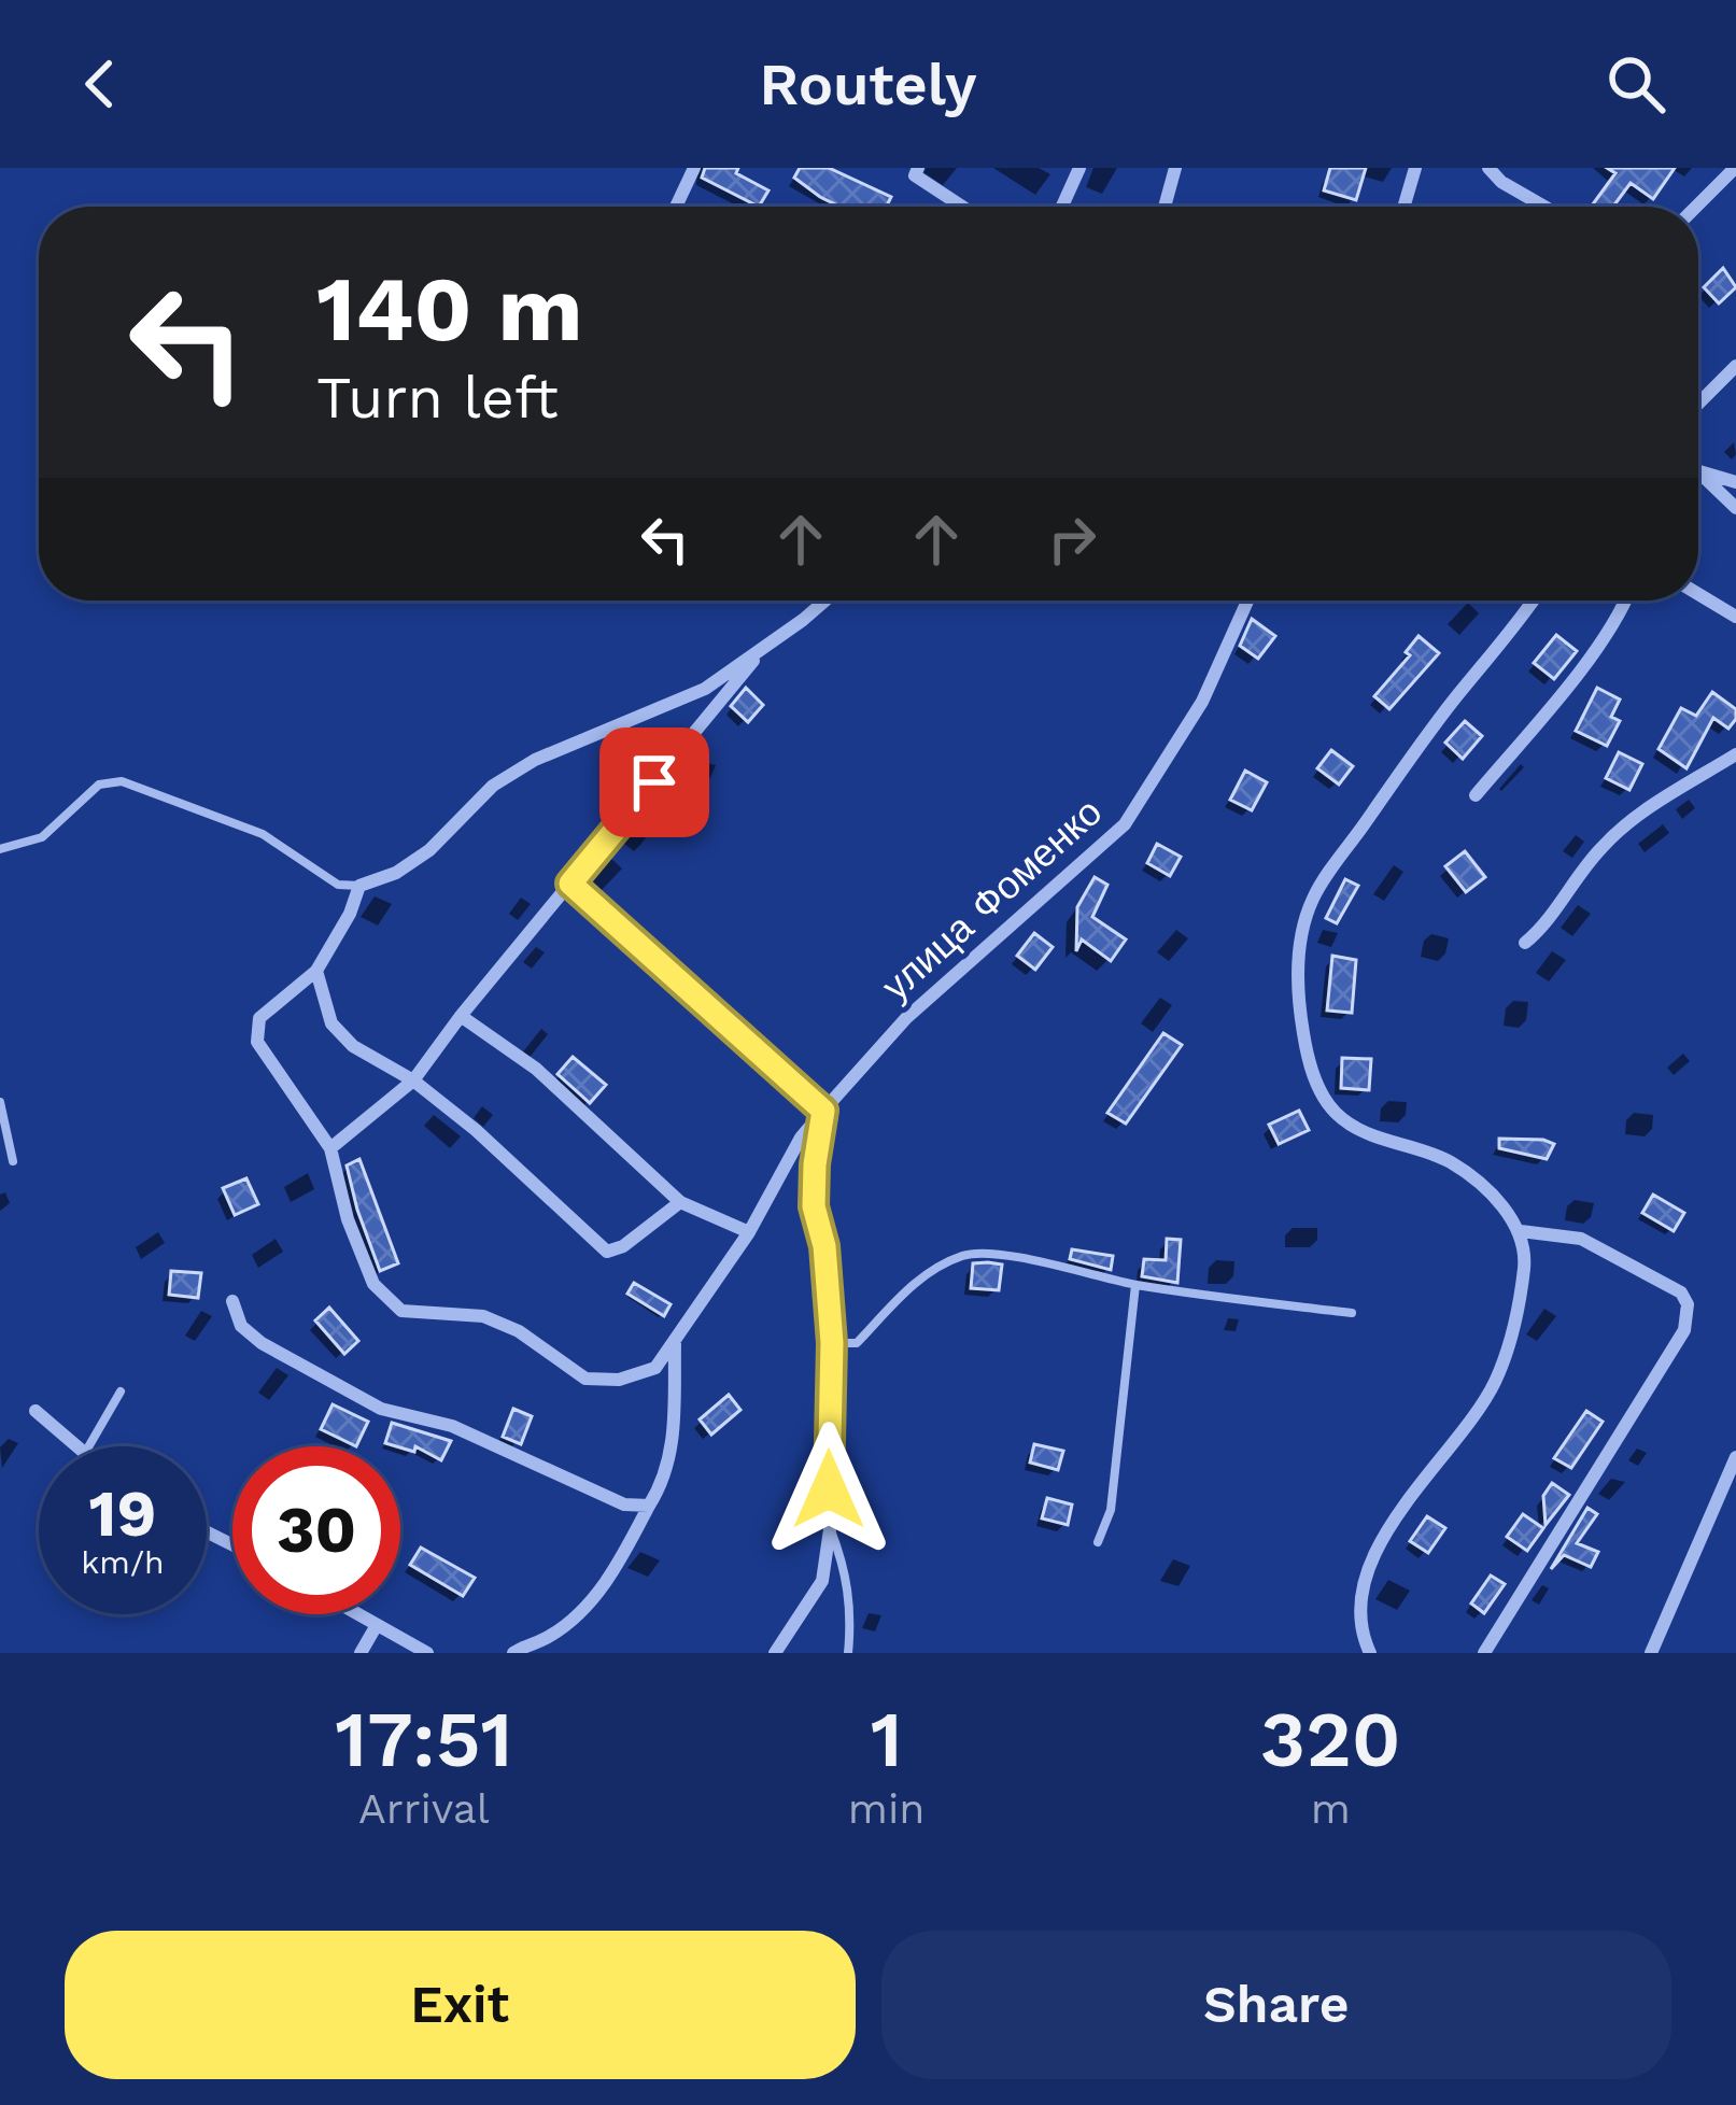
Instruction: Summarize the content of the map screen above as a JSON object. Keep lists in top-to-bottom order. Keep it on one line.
{"streets":{"street":["улица Фоменко"]},"page":{"header":"Routely","turn":["140 m","Turn left"],"speed":"19 km/h","limit":"30","eta":["17:51","Arrival","1","min","320","m"],"buttons":["Exit","Share"]}}
